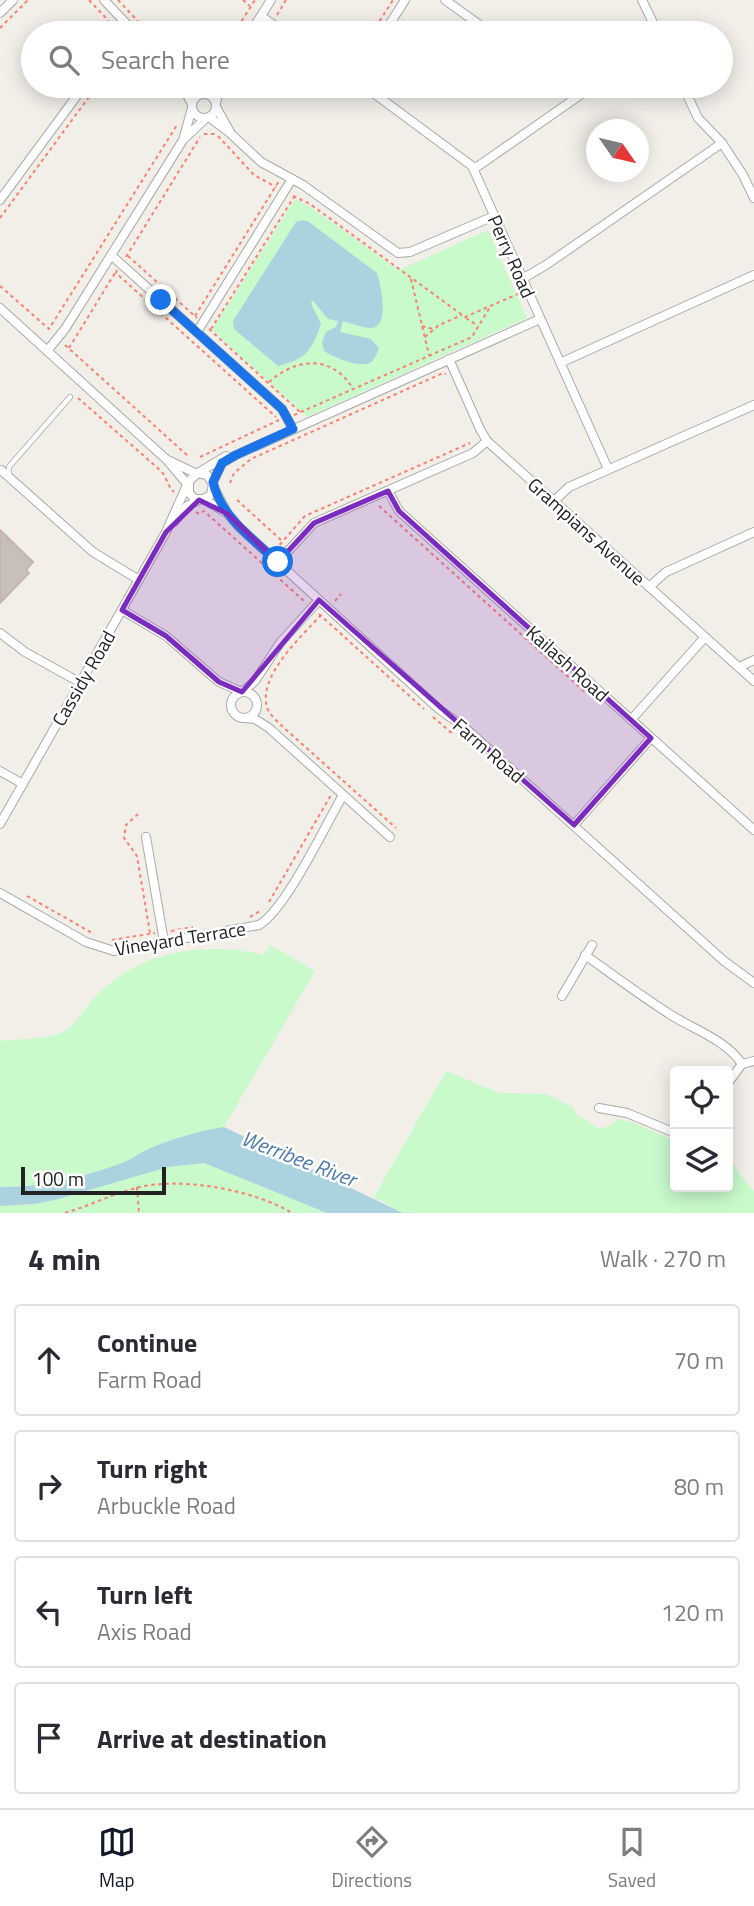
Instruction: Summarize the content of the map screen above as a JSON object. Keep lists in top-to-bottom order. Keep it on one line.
{"streets":{"street":["Perry Road","Grampians Avenue","Kailash Road","Cassidy Road","Farm Road","Vineyard Terrace"]},"crossings":[["Cassidy Road","Farm Road"]],"water":["Werribee River"],"scale_bar":"100 m","north":"bottom right","page":{"search":"Search here","scale":"100 m","heading":["4 min","Walk · 270 m"],"list":[["Continue","Farm Road","70 m"],["Turn right","Arbuckle Road","80 m"],["Turn left","Axis Road","120 m"],"Arrive at destination"],"nav":["Map","Directions","Saved"]}}
